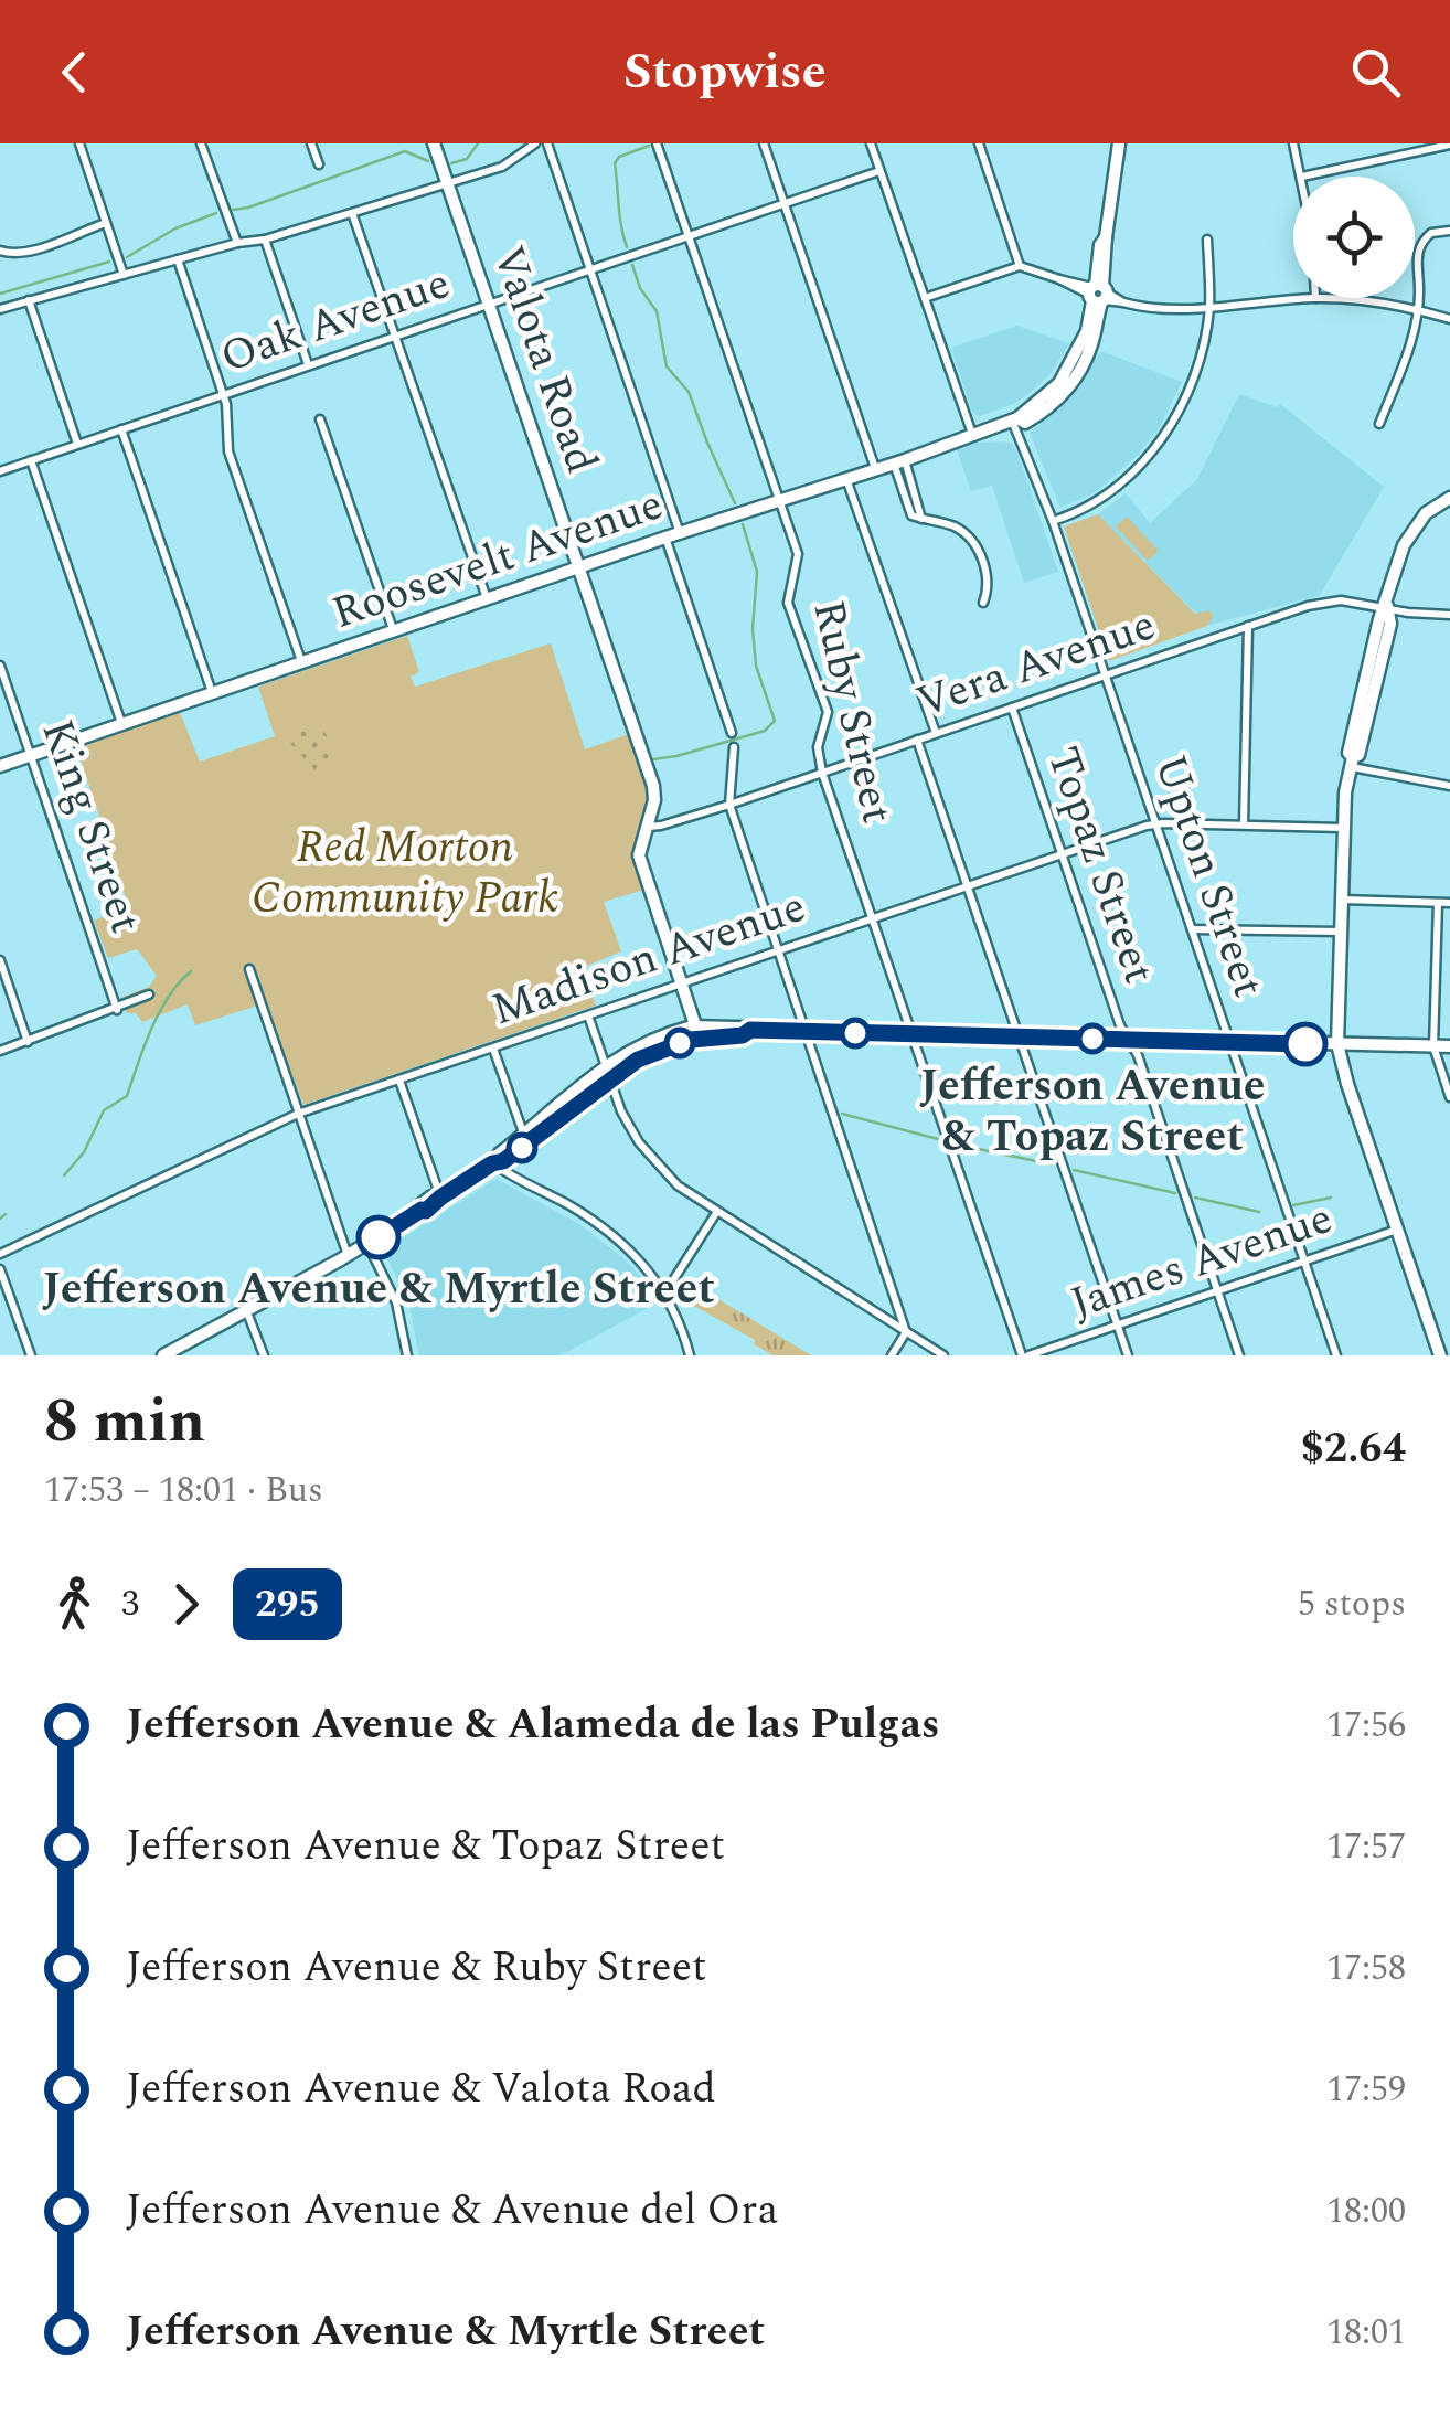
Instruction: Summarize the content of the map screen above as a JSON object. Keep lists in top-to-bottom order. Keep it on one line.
{"streets":{"main road":["Valota Road","Roosevelt Avenue"],"street":["Oak Avenue","Vera Avenue","Ruby Street","King Street","Topaz Street","Upton Street","Madison Avenue","James Avenue"]},"crossings":[["Oak Avenue","Valota Road"],["Oak Avenue","Ruby Street"],["Valota Road","Roosevelt Avenue"],["Valota Road","Vera Avenue"],["Valota Road","Madison Avenue"],["Roosevelt Avenue","Ruby Street"],["Roosevelt Avenue","King Street"],["Roosevelt Avenue","Upton Street"],["Vera Avenue","Ruby Street"],["Vera Avenue","Topaz Street"],["Vera Avenue","Upton Street"],["Ruby Street","Madison Avenue"],["Ruby Street","James Avenue"],["Topaz Street","Madison Avenue"],["Topaz Street","James Avenue"],["Upton Street","Madison Avenue"],["Upton Street","James Avenue"]],"parks":["Red Morton Community Park"],"places":["Jefferson Avenue & Topaz Street","Jefferson Avenue & Myrtle Street"],"lines":["bus line 295"],"page":{"header":"Stopwise","heading":["8 min","17:53 – 18:01 · Bus","$2.64"],"legs":["3","295","5 stops"],"list":[{"name":"Jefferson Avenue & Alameda de las Pulgas","value":"17:56"},{"name":"Jefferson Avenue & Topaz Street","value":"17:57"},{"name":"Jefferson Avenue & Ruby Street","value":"17:58"},{"name":"Jefferson Avenue & Valota Road","value":"17:59"},{"name":"Jefferson Avenue & Avenue del Ora","value":"18:00"},{"name":"Jefferson Avenue & Myrtle Street","value":"18:01"}]}}
